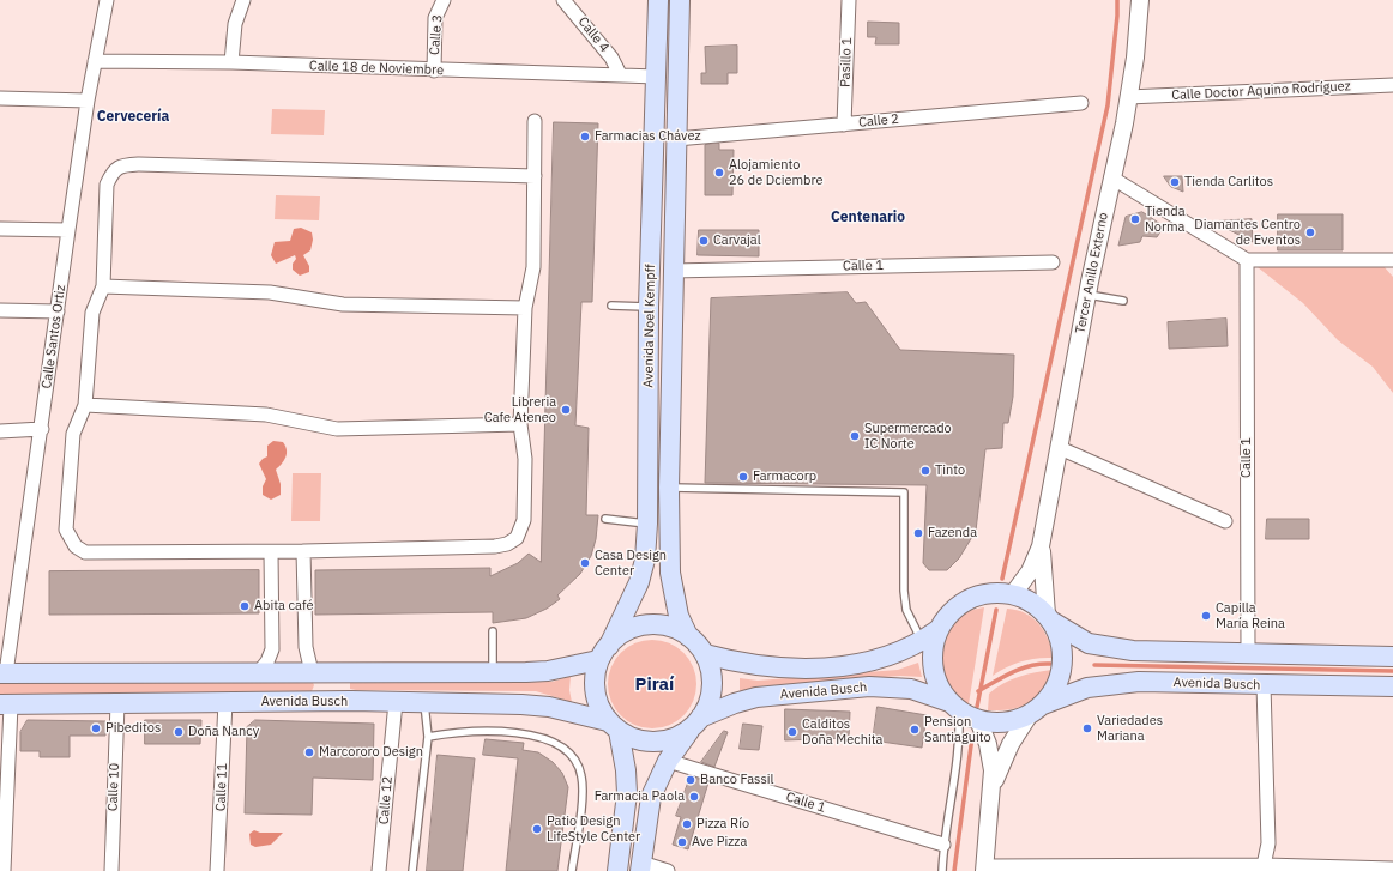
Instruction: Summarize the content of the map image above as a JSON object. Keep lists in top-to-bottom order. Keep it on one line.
{"streets":{"main road":["Avenida Noel Kempff","Avenida Busch"],"street":["Calle 3","Calle 4","Pasillo 1","Calle 18 de Noviembre","Calle Doctor Aquino Rodríguez","Calle 2","Calle 1","Tercer Anillo Externo","Calle Santos Ortiz","Calle 10","Calle 11","Calle 12"]},"crossings":[["Calle 3","Calle 18 de Noviembre"],["Calle 4","Calle 18 de Noviembre"],["Pasillo 1","Calle 2"],["Calle 18 de Noviembre","Avenida Noel Kempff"],["Calle 18 de Noviembre","Calle Santos Ortiz"],["Calle Doctor Aquino Rodríguez","Tercer Anillo Externo"],["Calle 2","Avenida Noel Kempff"],["Calle 1","Avenida Noel Kempff"],["Tercer Anillo Externo","Avenida Busch"],["Avenida Noel Kempff","Avenida Busch"],["Avenida Busch","Calle 10"],["Avenida Busch","Calle 11"],["Avenida Busch","Calle 12"]],"districts":["Cervecería","Centenario","Piraí"],"places":["Farmacias Chávez","Alojamiento 26 de Dciembre","Tienda Carlitos","Tienda Norma","Diamantes Centro de Eventos","Carvajal","Libreria Cafe Ateneo","Supermercado IC Norte","Tinto","Farmacorp","Fazenda","Casa Design Center","Abita café","Capilla María Reina","Pibeditos","Variedades Mariana","Pension Santiaguito","Doña Nancy","Calditos Doña Mechita","Marcororo Design","Banco Fassil","Farmacia Paola","Pizza Río","Patio Design LifeStyle Center","Ave Pizza"]}
